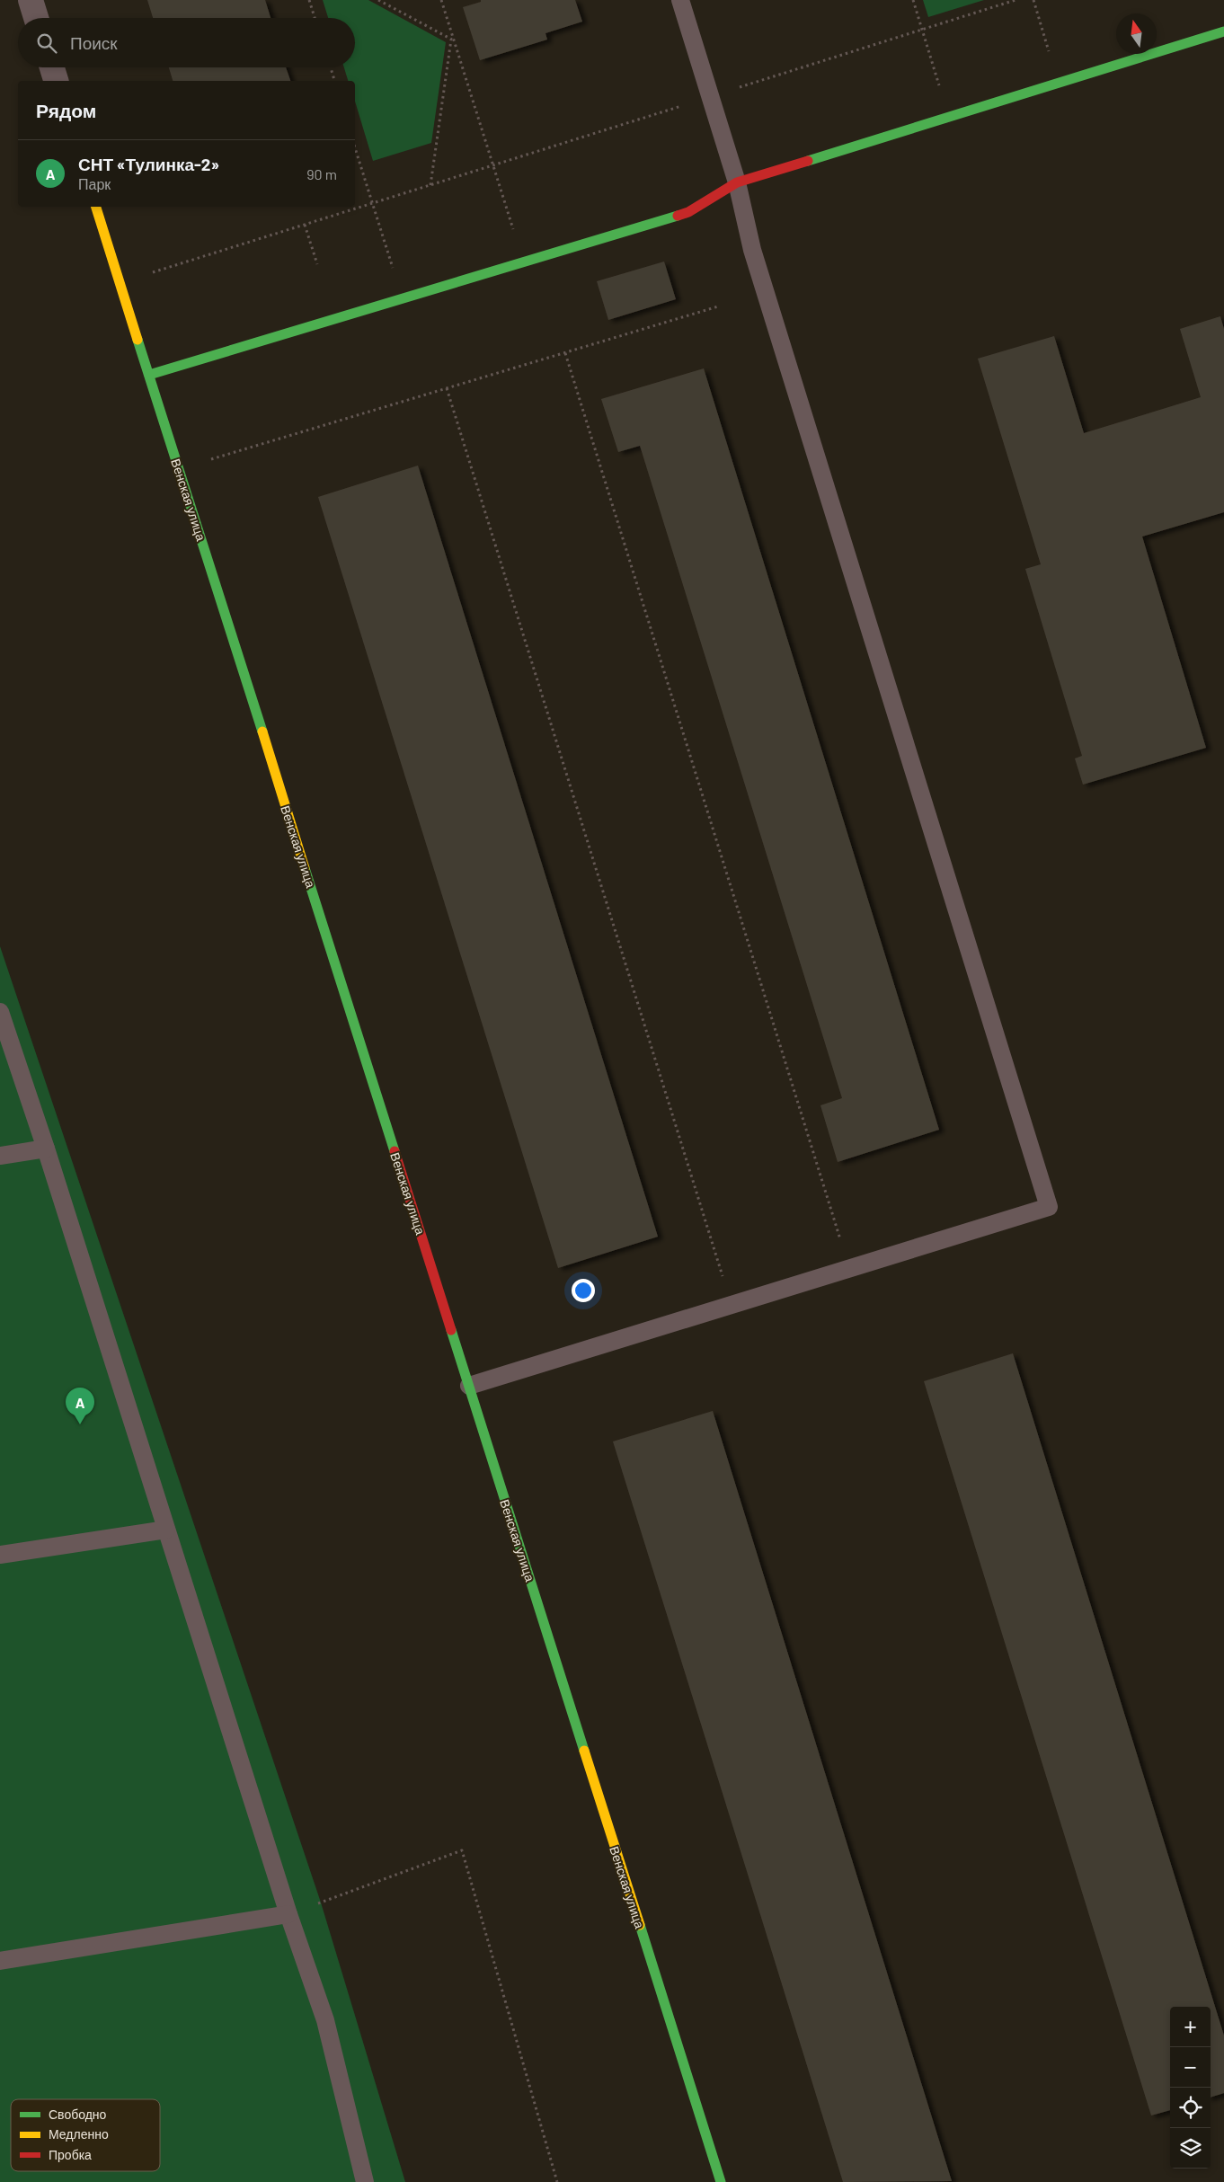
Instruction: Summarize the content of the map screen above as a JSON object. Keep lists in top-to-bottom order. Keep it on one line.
{"streets":{"street":["Венская улица"]},"legend":["Свободно","Медленно","Пробка"],"north":"top","page":{"search":"Поиск","heading":"Рядом","list":[{"mark":"A","name":"СНТ «Тулинка-2»","note":"Парк","value":"90 m"}],"pins":"A","map_buttons":["+","−"]}}
